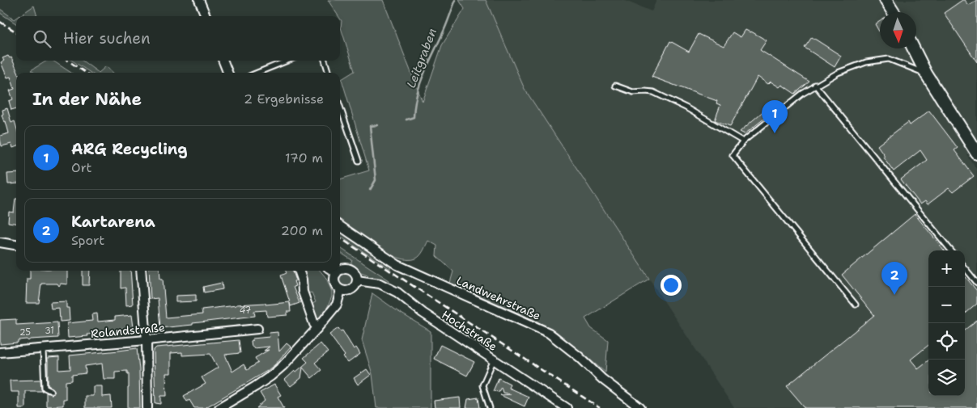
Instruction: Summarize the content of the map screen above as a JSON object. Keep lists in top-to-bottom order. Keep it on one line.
{"streets":{"street":["Landwehrstraße","Rolandstraße","Hochstraße"]},"water":["Leitgraben"],"house_numbers":["47","31","25"],"north":"bottom","page":{"search":"Hier suchen","heading":["In der Nähe","2 Ergebnisse"],"pins":["1","2"],"list":[{"mark":"1","name":"ARG Recycling","note":"Ort","value":"170 m"},{"mark":"2","name":"Kartarena","note":"Sport","value":"200 m"}],"map_buttons":["+","−"]}}
